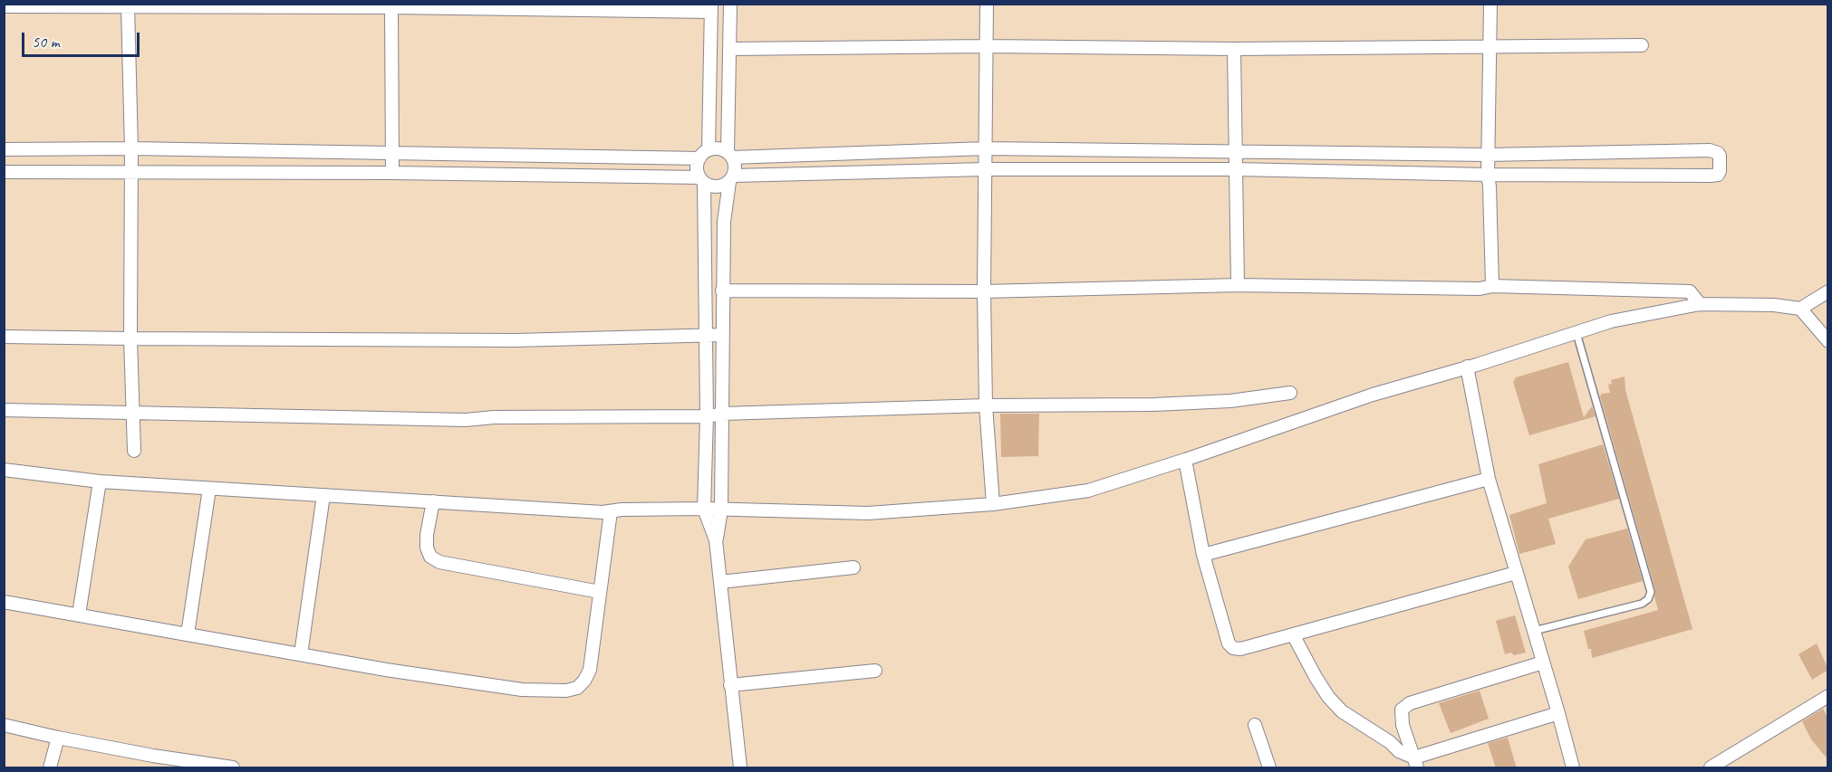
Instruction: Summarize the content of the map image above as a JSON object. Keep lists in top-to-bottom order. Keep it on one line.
{"scale_bar":"50 m"}
